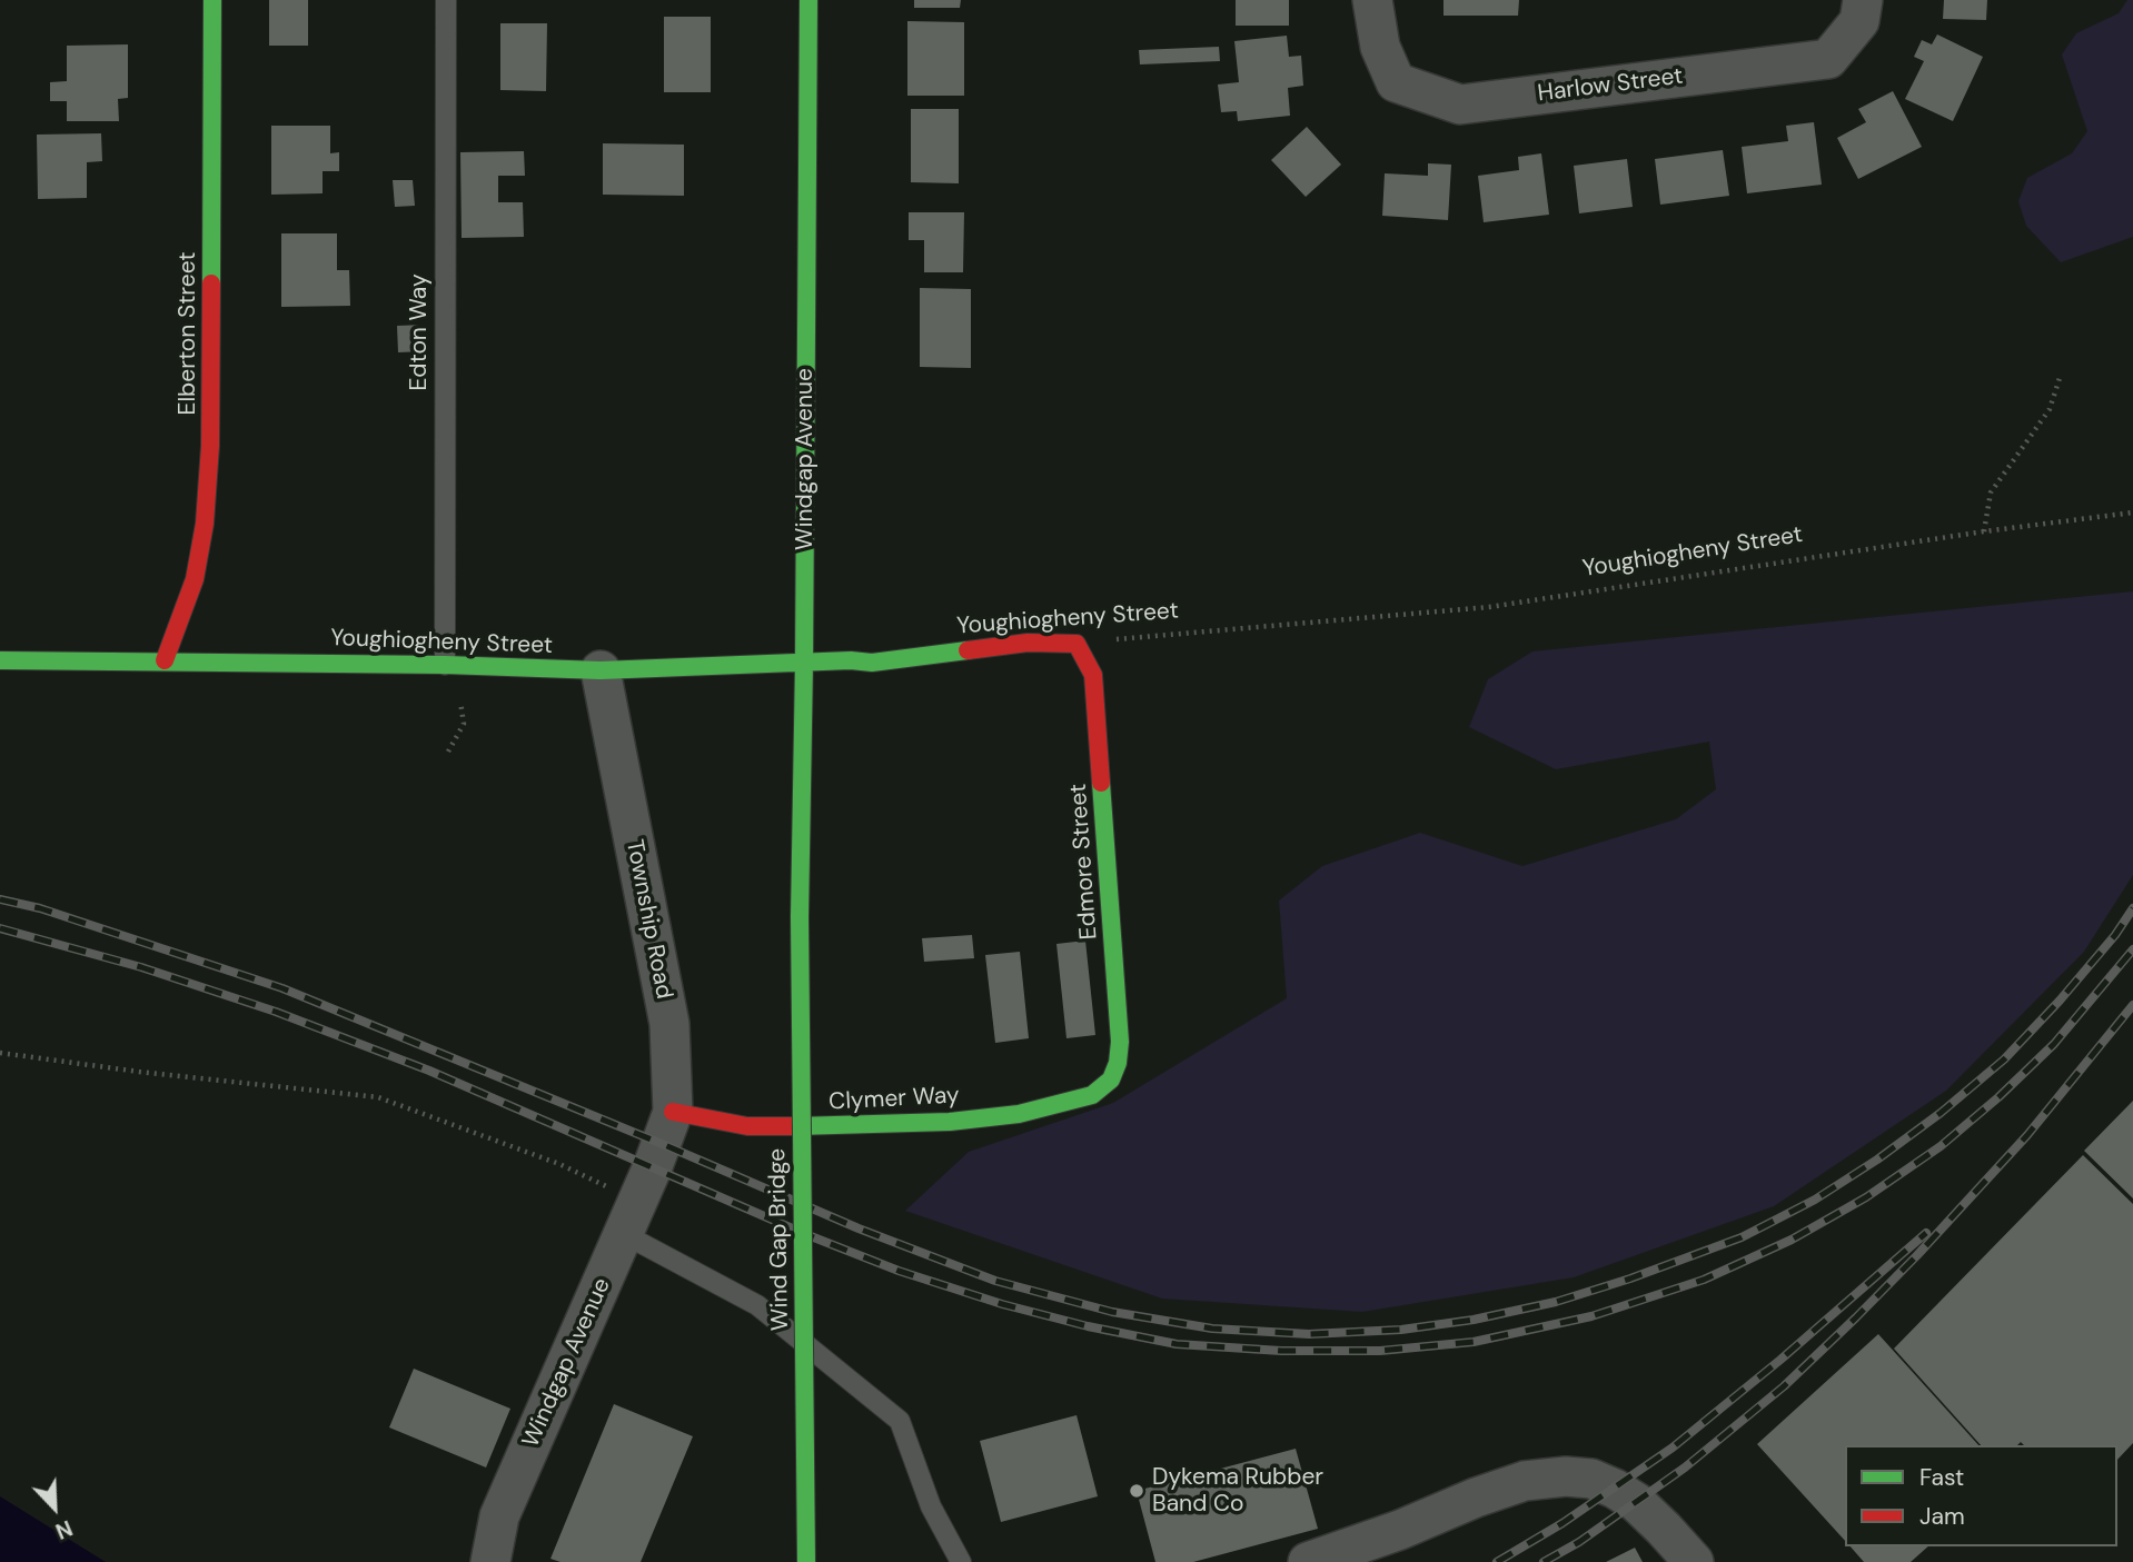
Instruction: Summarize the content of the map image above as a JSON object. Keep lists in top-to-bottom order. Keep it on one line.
{"streets":{"street":["Harlow Street","Elberton Street","Windgap Avenue","Youghiogheny Street","Edmore Street","Township Road","Clymer Way","Wind Gap Bridge"],"lane":["Edton Way"]},"crossings":[["Edton Way","Youghiogheny Street"],["Elberton Street","Youghiogheny Street"],["Windgap Avenue","Youghiogheny Street"],["Windgap Avenue","Township Road"],["Windgap Avenue","Wind Gap Bridge"],["Youghiogheny Street","Edmore Street"],["Youghiogheny Street","Township Road"],["Edmore Street","Clymer Way"],["Township Road","Clymer Way"]],"places":["Dykema Rubber Band Co"],"legend":["Fast","Jam"],"north":"bottom right"}
